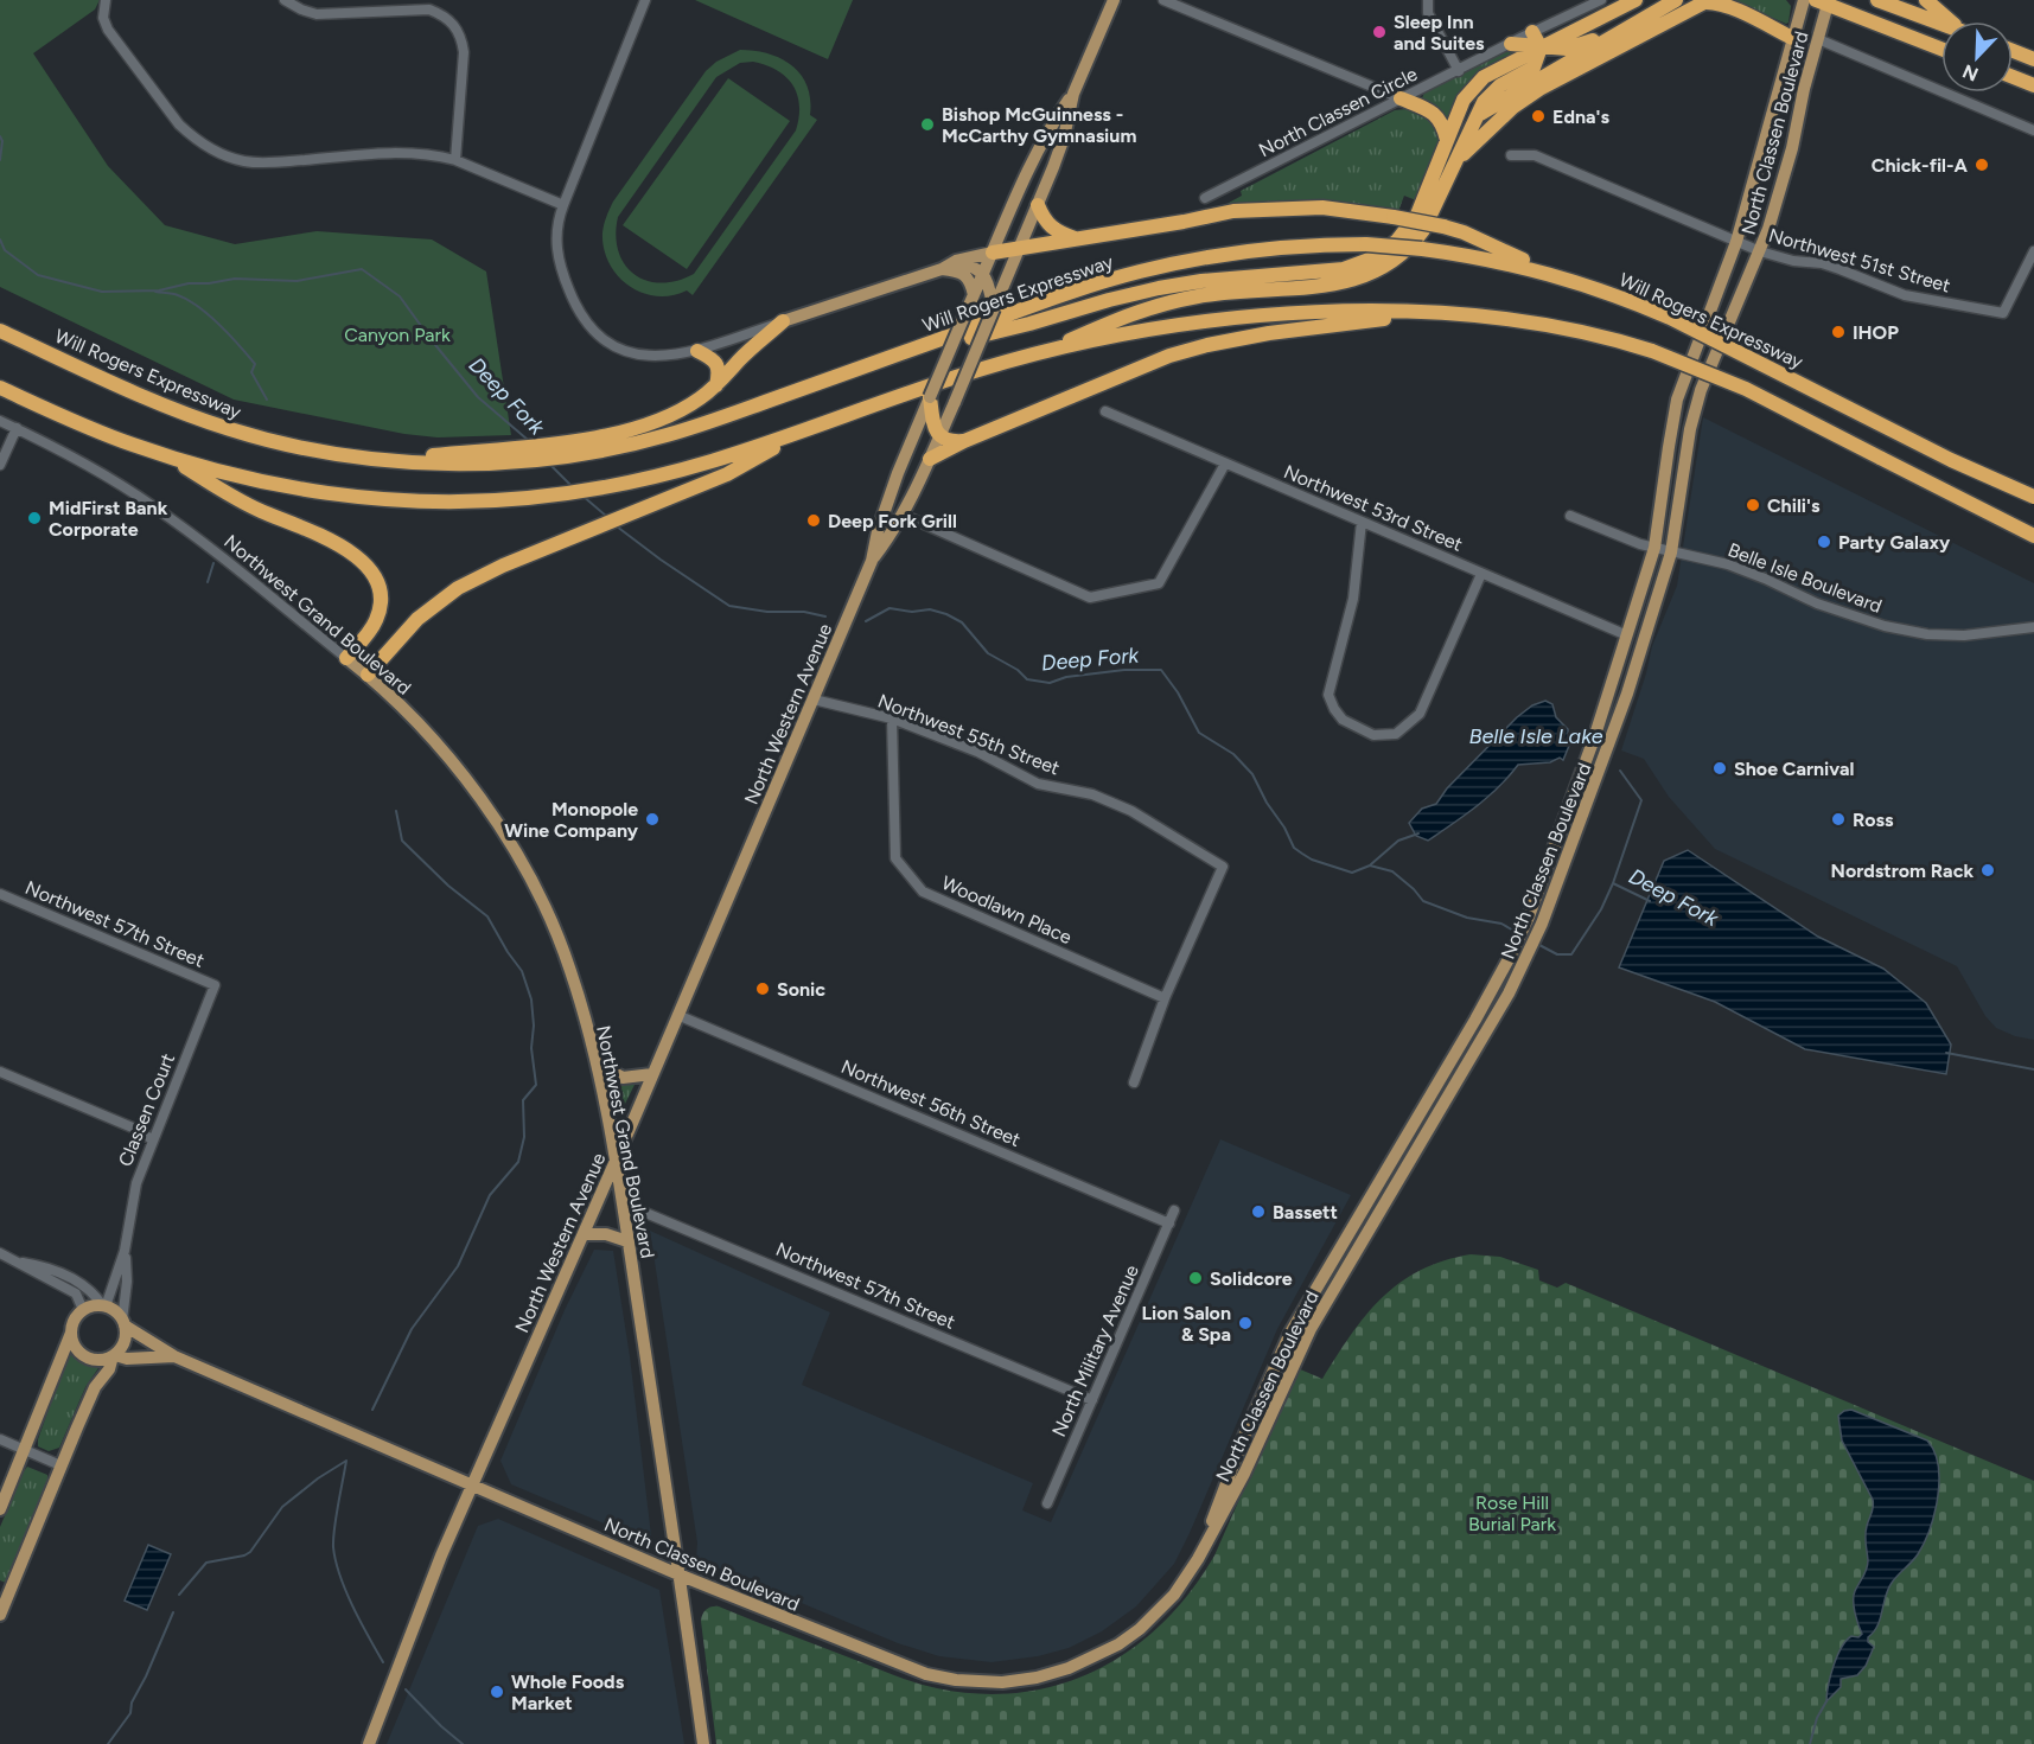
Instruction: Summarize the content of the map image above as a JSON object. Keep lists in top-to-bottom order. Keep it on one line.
{"streets":{"highway":["Will Rogers Expressway"],"main road":["North Classen Boulevard","Northwest Grand Boulevard","North Western Avenue"],"street":["North Classen Circle","Northwest 51st Street","Northwest 53rd Street","Belle Isle Boulevard","Northwest 55th Street","Woodlawn Place","Northwest 57th Street","Northwest 56th Street","Classen Court","North Military Avenue"]},"crossings":[["North Classen Boulevard","Northwest 51st Street"],["North Classen Boulevard","Northwest 53rd Street"],["North Classen Boulevard","Belle Isle Boulevard"],["North Classen Boulevard","Northwest Grand Boulevard"],["North Classen Boulevard","North Western Avenue"],["North Classen Boulevard","Classen Court"],["Northwest Grand Boulevard","North Western Avenue"],["Northwest Grand Boulevard","Northwest 57th Street"],["North Western Avenue","Northwest 55th Street"],["North Western Avenue","Northwest 56th Street"],["Northwest 55th Street","Woodlawn Place"],["Northwest 57th Street","Classen Court"],["Northwest 57th Street","North Military Avenue"],["Northwest 56th Street","North Military Avenue"]],"water":["Deep Fork","Belle Isle Lake"],"parks":["Canyon Park","Rose Hill Burial Park"],"places":["Sleep Inn and Suites","Edna's","Bishop McGuinness - McCarthy Gymnasium","Chick-fil-A","IHOP","Chili's","MidFirst Bank Corporate","Deep Fork Grill","Party Galaxy","Shoe Carnival","Monopole Wine Company","Ross","Nordstrom Rack","Sonic","Bassett","Solidcore","Lion Salon & Spa","Whole Foods Market"],"north":"bottom left"}
